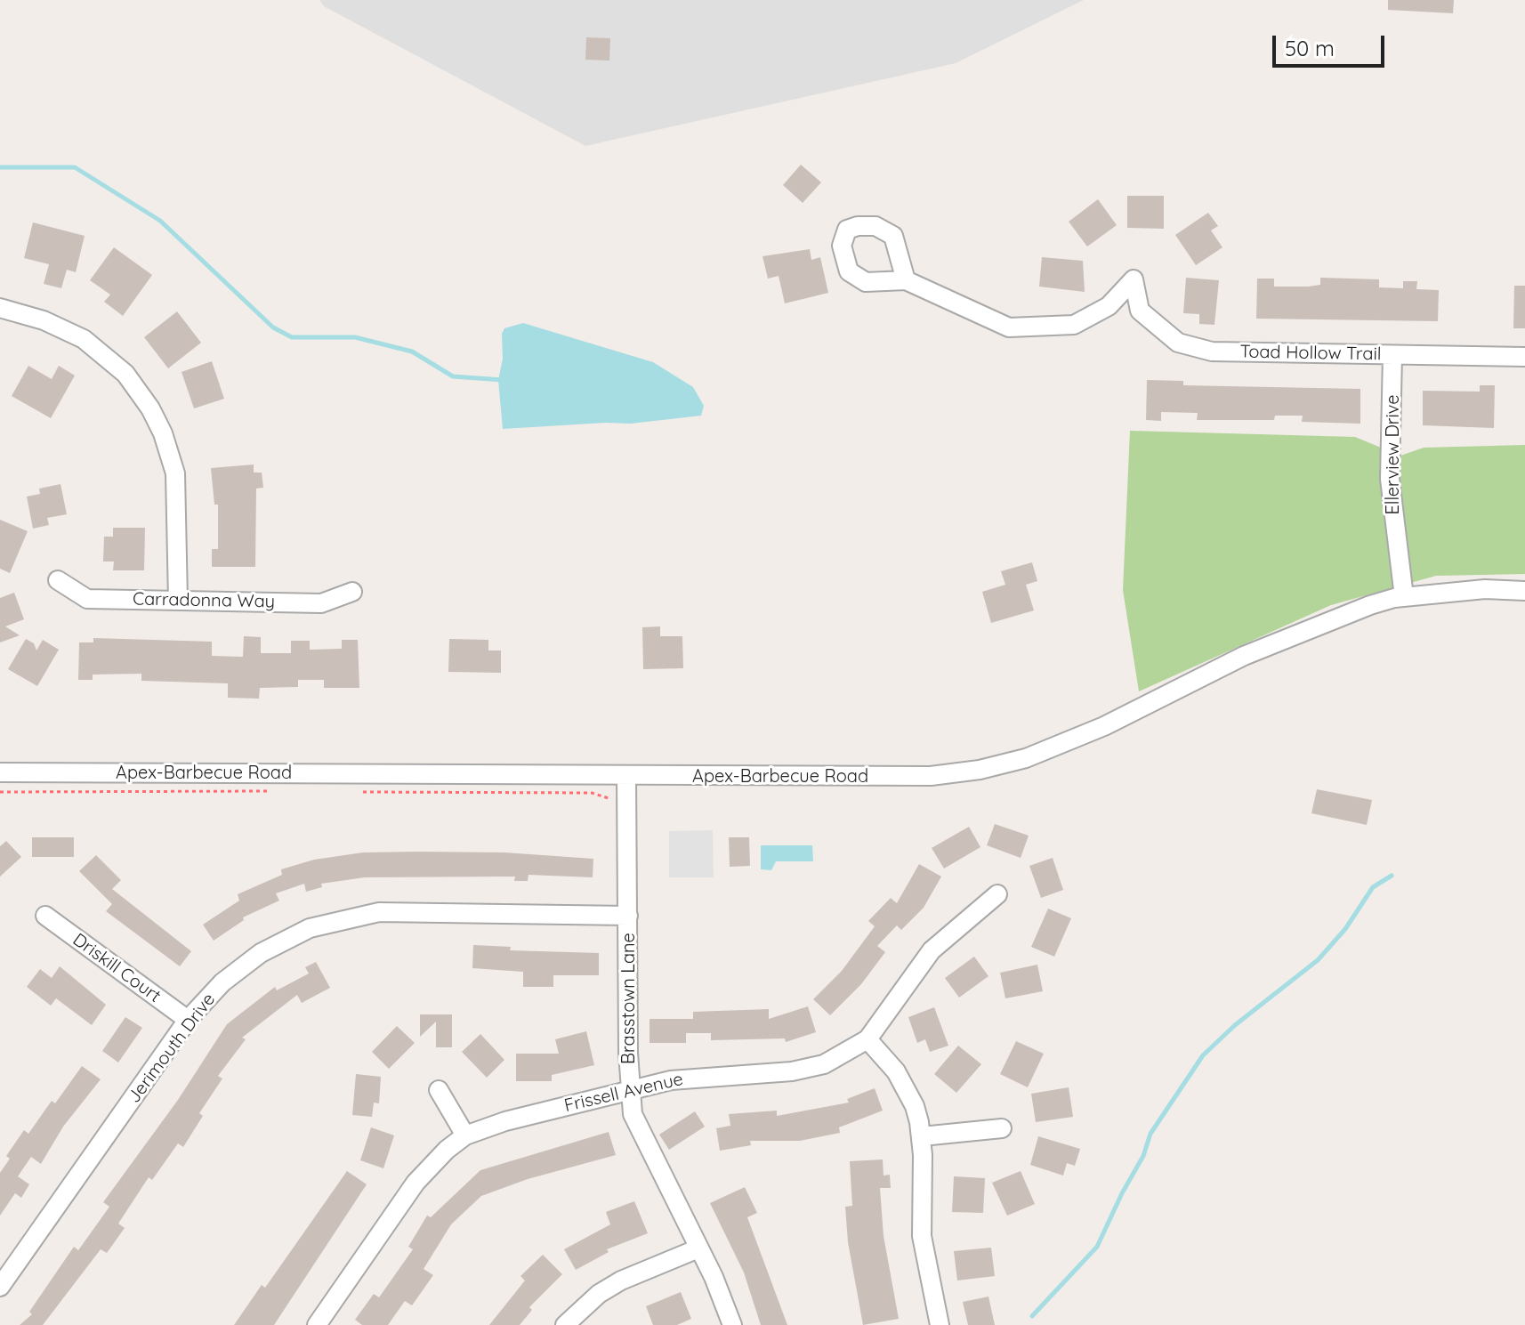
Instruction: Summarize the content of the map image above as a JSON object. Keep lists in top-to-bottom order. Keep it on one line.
{"streets":{"street":["Toad Hollow Trail","Ellerview Drive","Carradonna Way","Apex-Barbecue Road","Driskill Court","Brasstown Lane","Jerimouth Drive","Frissell Avenue"]},"crossings":[["Toad Hollow Trail","Ellerview Drive"],["Ellerview Drive","Apex-Barbecue Road"],["Apex-Barbecue Road","Brasstown Lane"],["Driskill Court","Jerimouth Drive"],["Brasstown Lane","Jerimouth Drive"],["Brasstown Lane","Frissell Avenue"]],"scale_bar":"50 m"}
